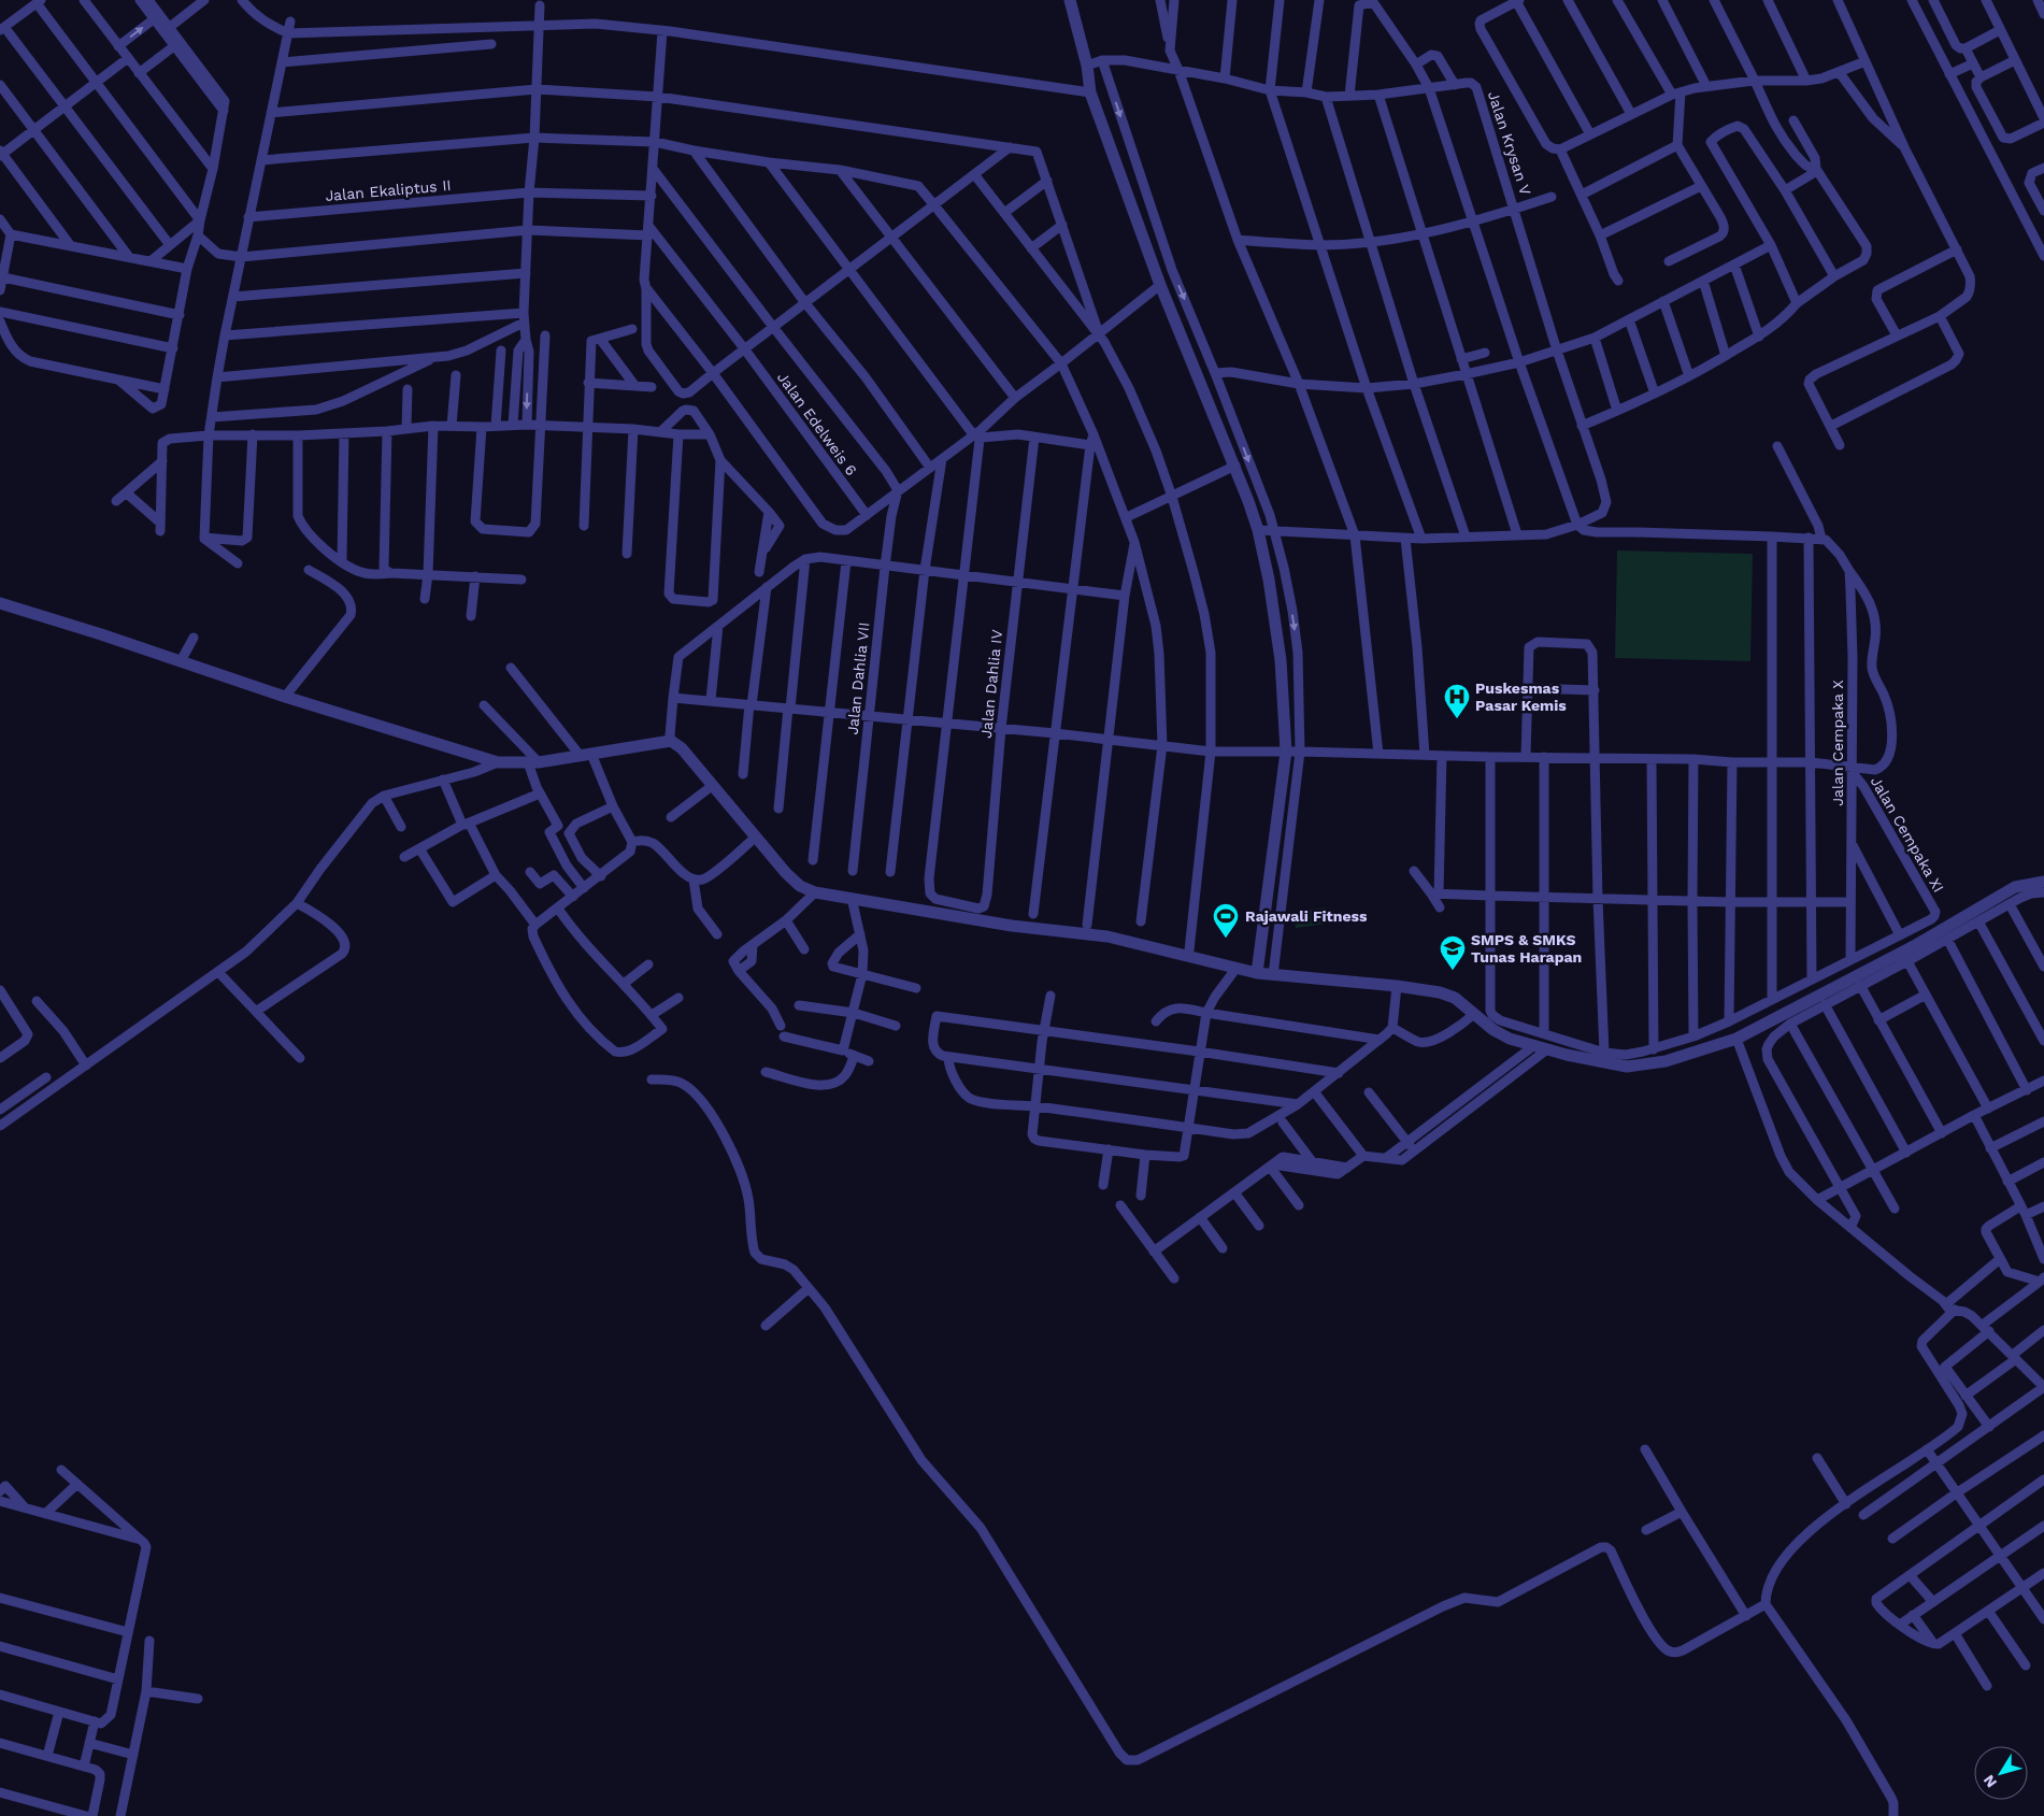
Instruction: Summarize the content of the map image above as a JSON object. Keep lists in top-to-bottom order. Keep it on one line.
{"streets":{"street":["Jalan Krysan V","Jalan Ekaliptus II","Jalan Edelweis 6","Jalan Dahlia VII","Jalan Dahlia IV","Jalan Cempaka X","Jalan Cempaka XI"]},"crossings":[["Jalan Cempaka X","Jalan Cempaka XI"]],"places":{"hospital":["Puskesmas Pasar Kemis"],"sports":["Rajawali Fitness"],"school or university":["SMPS & SMKS Tunas Harapan"]},"north":"bottom left"}
